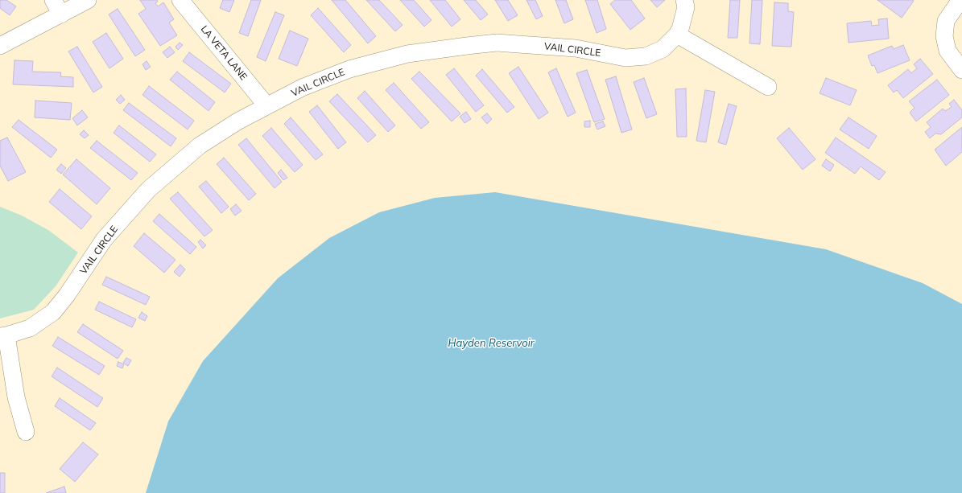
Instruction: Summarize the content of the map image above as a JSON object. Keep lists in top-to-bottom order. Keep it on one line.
{"streets":{"street":["VAIL CIRCLE","LA VETA LANE"]},"crossings":[["VAIL CIRCLE","LA VETA LANE"]],"water":["Hayden Reservoir"]}
